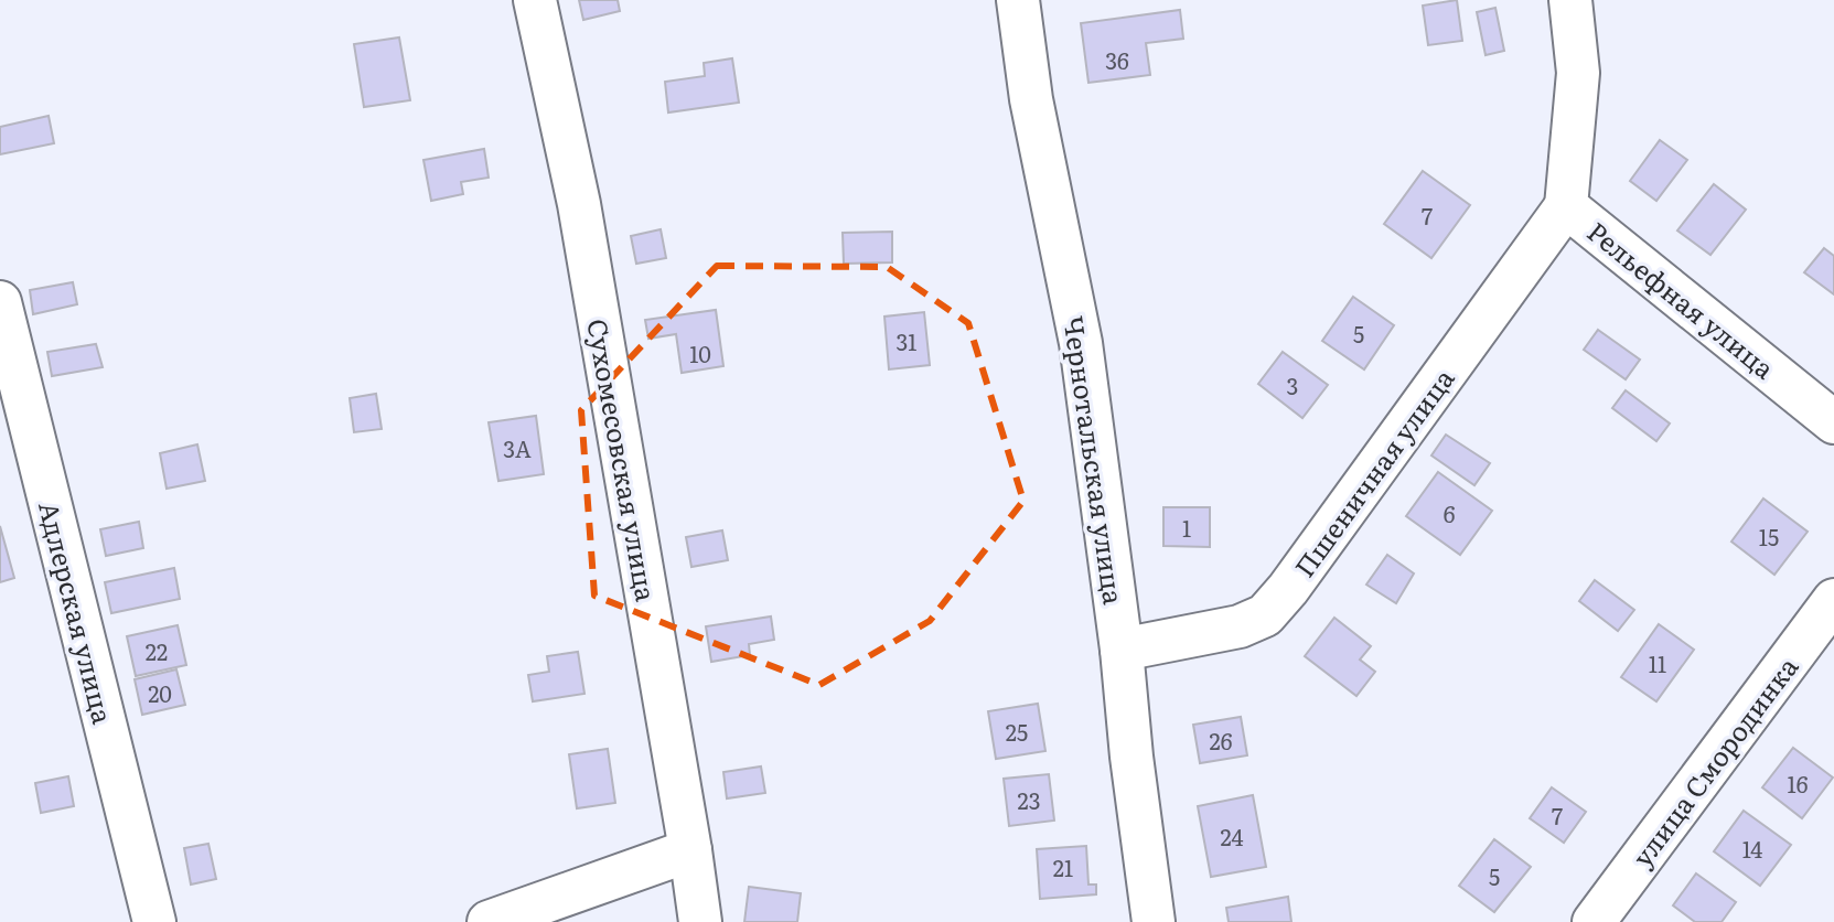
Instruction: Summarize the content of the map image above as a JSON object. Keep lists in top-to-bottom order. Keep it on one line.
{"streets":{"street":["Рельефная улица","Сухомесовская улица","Чернотальская улица","Пшеничная улица","Адлерская улица","улица Смородинка"]},"crossings":[["Рельефная улица","Пшеничная улица"],["Чернотальская улица","Пшеничная улица"]],"house_numbers":["36","7","5","31","10","3","3А","6","1","15","22","11","20","25","26","16","23","7","24","14","21","5"]}
